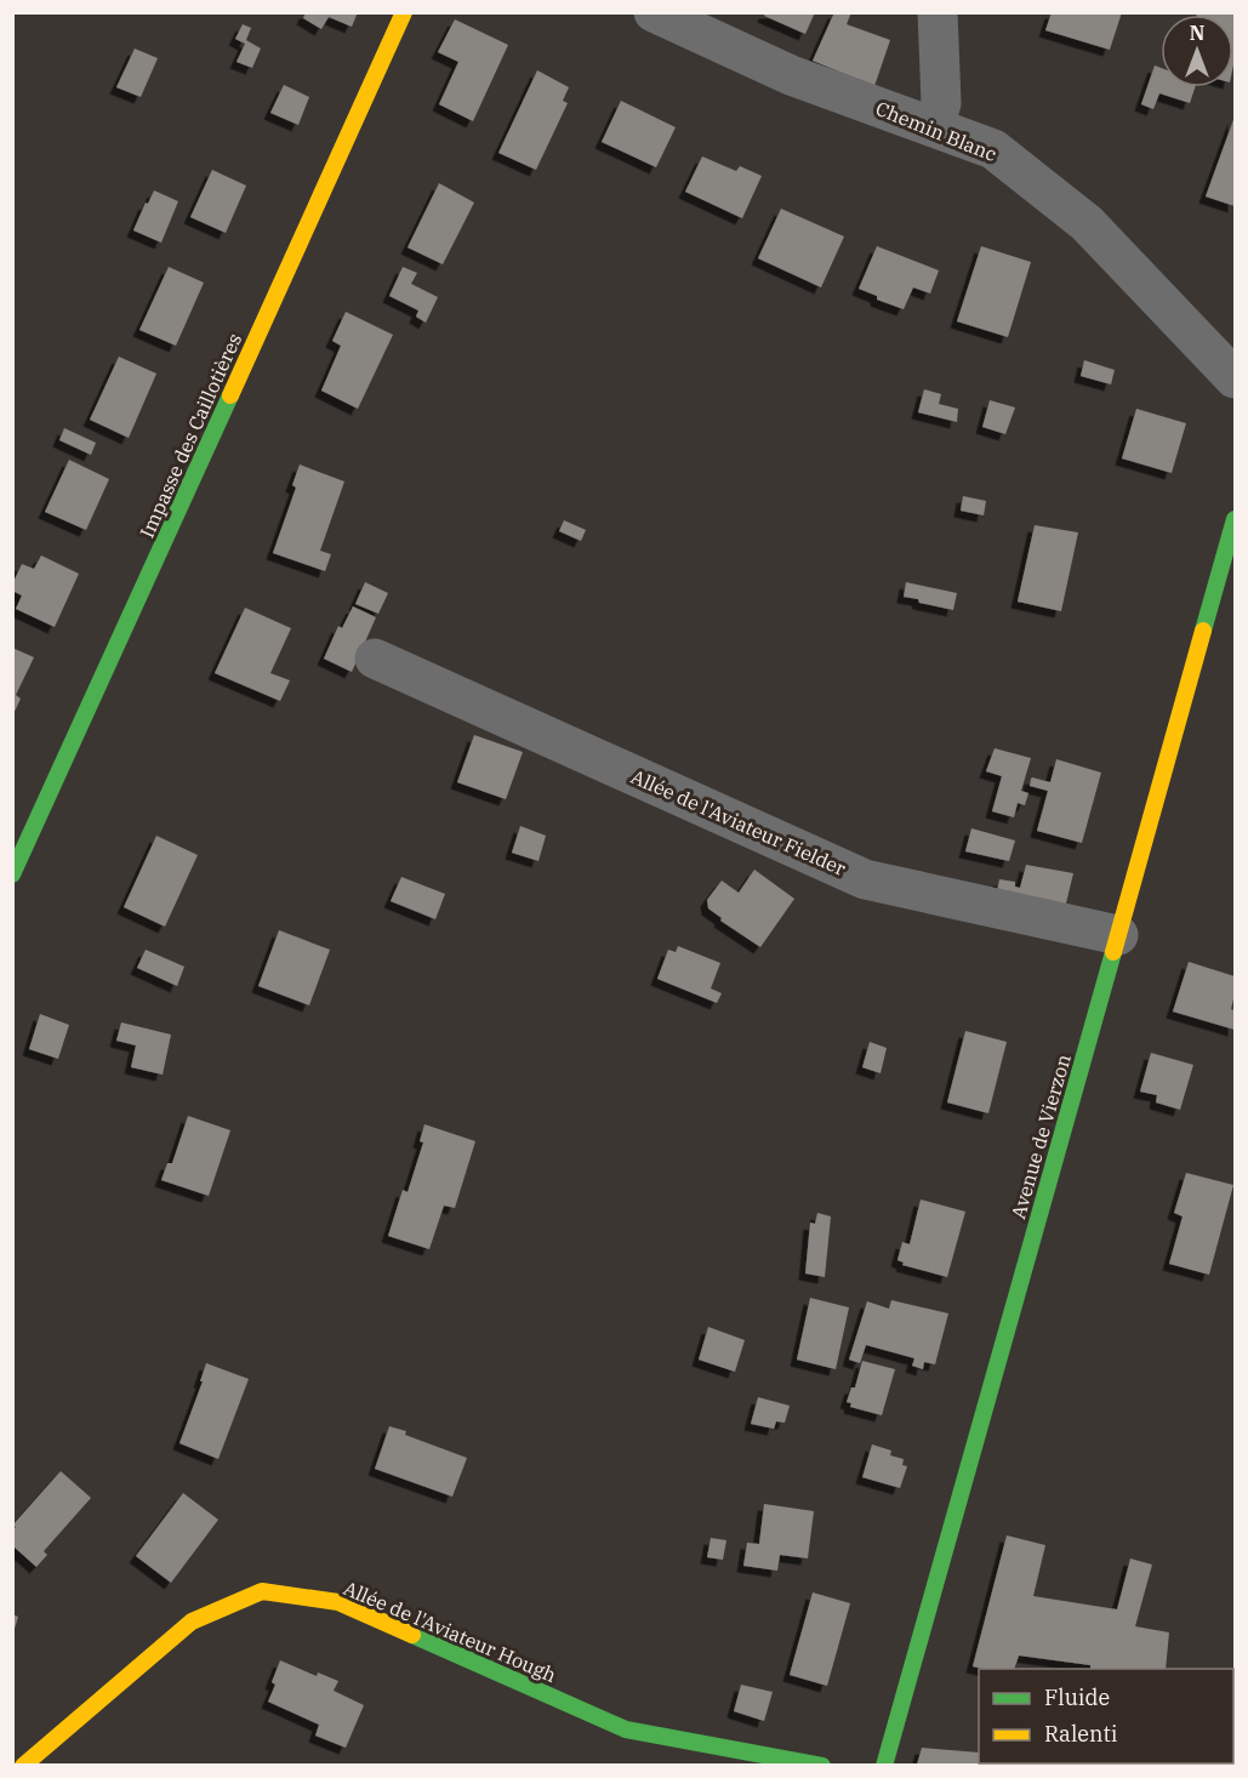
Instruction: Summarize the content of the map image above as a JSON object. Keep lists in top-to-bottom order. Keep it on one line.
{"streets":{"street":["Chemin Blanc","Impasse des Caillotières","Allée de l'Aviateur Fielder","Avenue de Vierzon","Allée de l'Aviateur Hough"]},"crossings":[["Allée de l'Aviateur Fielder","Avenue de Vierzon"]],"legend":["Fluide","Ralenti"],"north":"top"}
